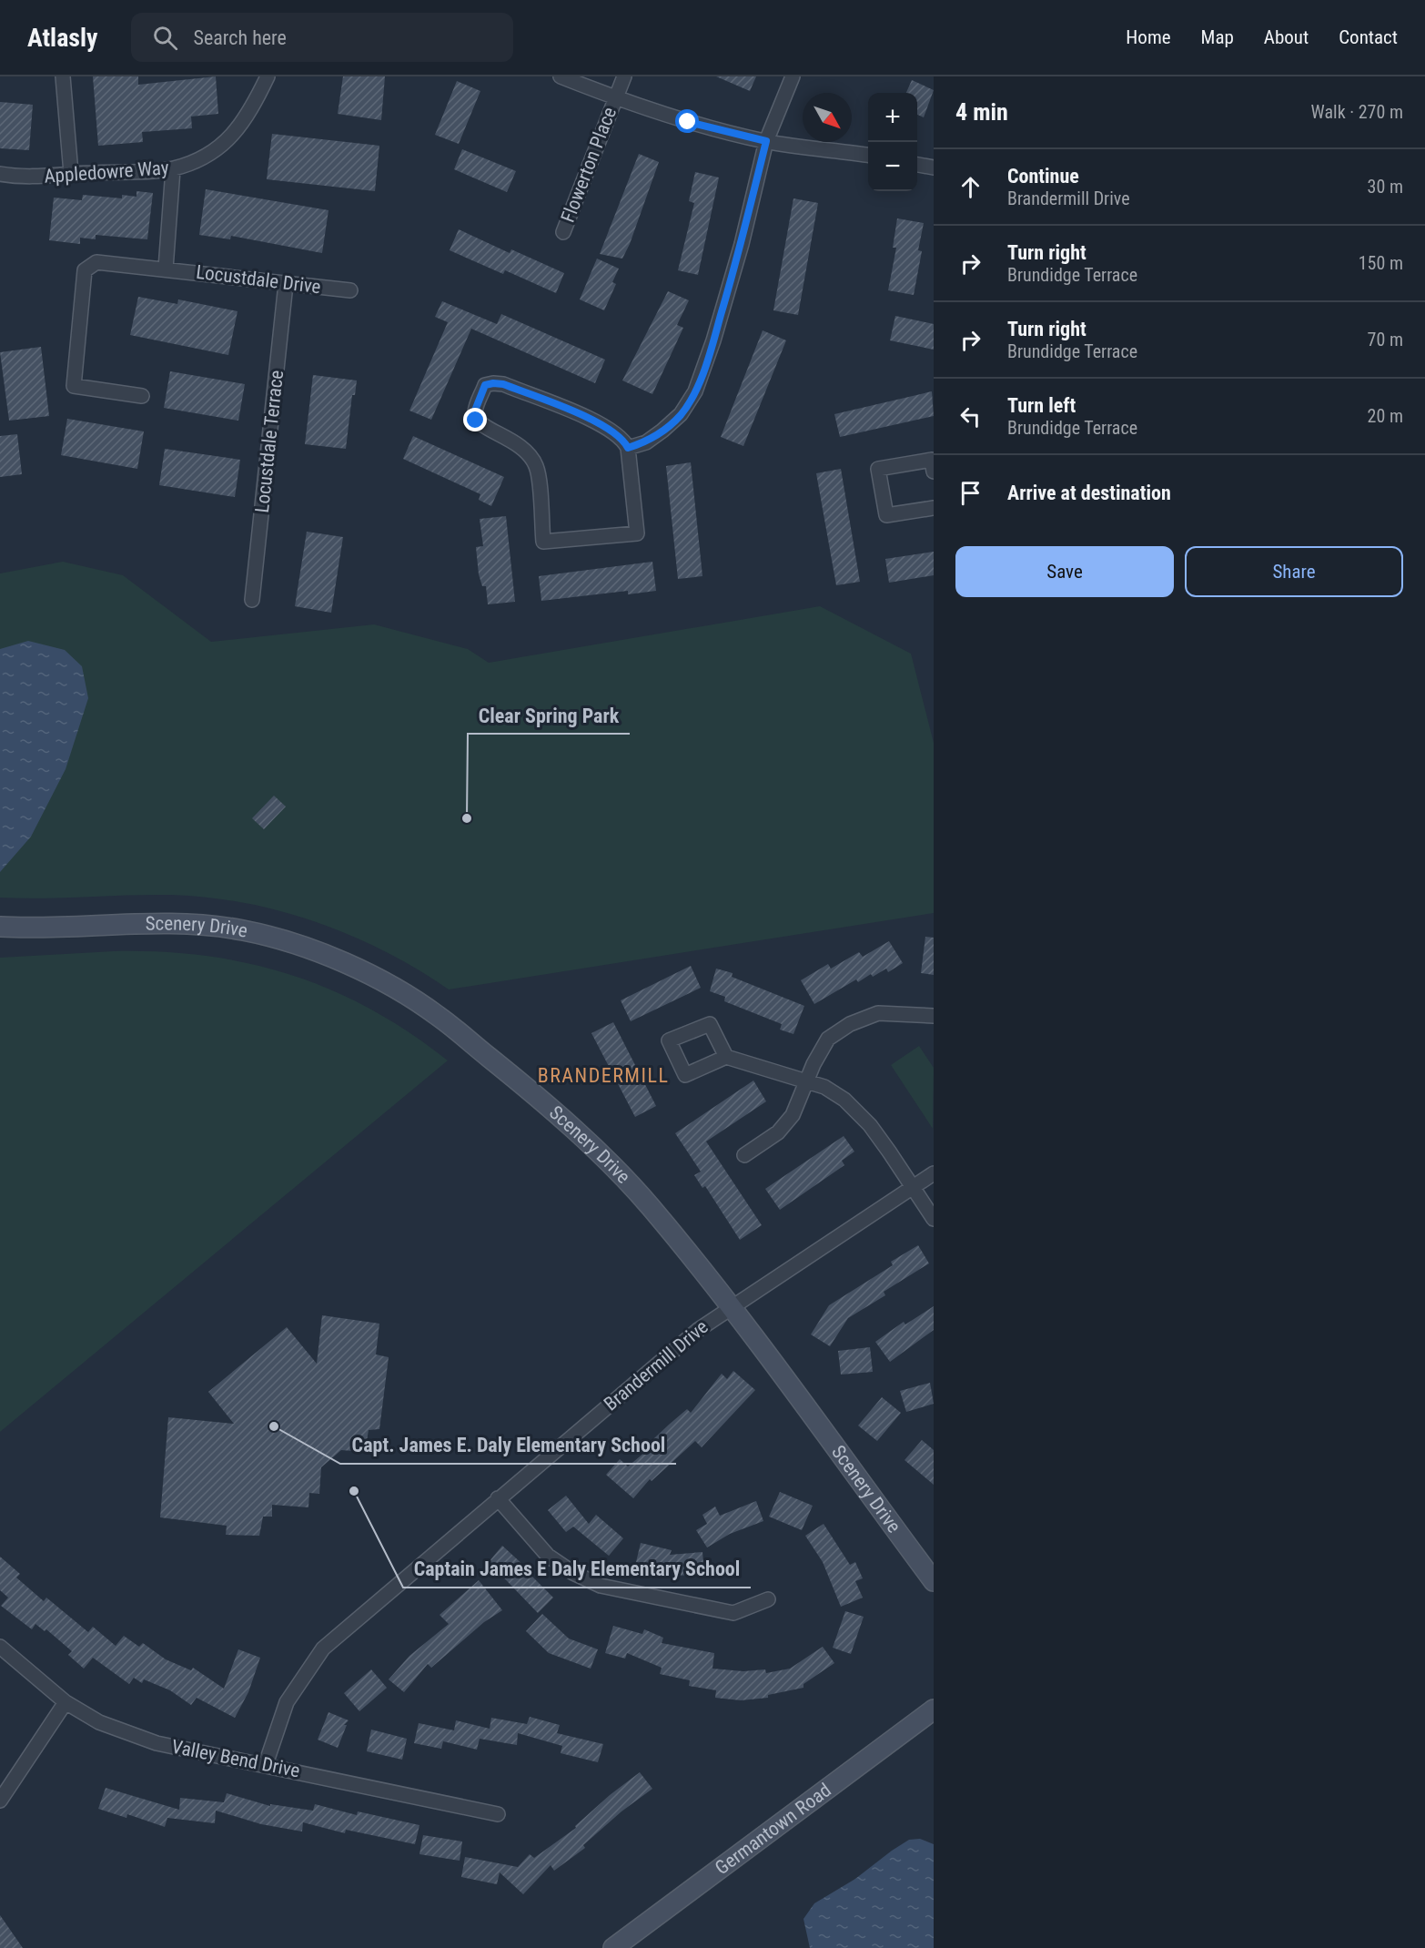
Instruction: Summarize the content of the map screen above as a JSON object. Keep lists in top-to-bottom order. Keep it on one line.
{"streets":{"street":["Flowerton Place","Appledowre Way","Locustdale Drive","Locustdale Terrace","Scenery Drive","Brandermill Drive","Valley Bend Drive","Germantown Road"]},"crossings":[["Locustdale Drive","Locustdale Terrace"],["Scenery Drive","Brandermill Drive"],["Brandermill Drive","Valley Bend Drive"]],"districts":["BRANDERMILL"],"places":["Clear Spring Park","Capt. James E. Daly Elementary School","Captain James E Daly Elementary School"],"north":"bottom right","page":{"header":"Atlasly","search":"Search here","nav":["Home","Map","About","Contact"],"heading":["4 min","Walk · 270 m"],"map_buttons":["+","−"],"list":[["Continue","Brandermill Drive","30 m"],["Turn right","Brundidge Terrace","150 m"],["Turn right","Brundidge Terrace","70 m"],["Turn left","Brundidge Terrace","20 m"],"Arrive at destination"],"buttons":["Save","Share"]}}
